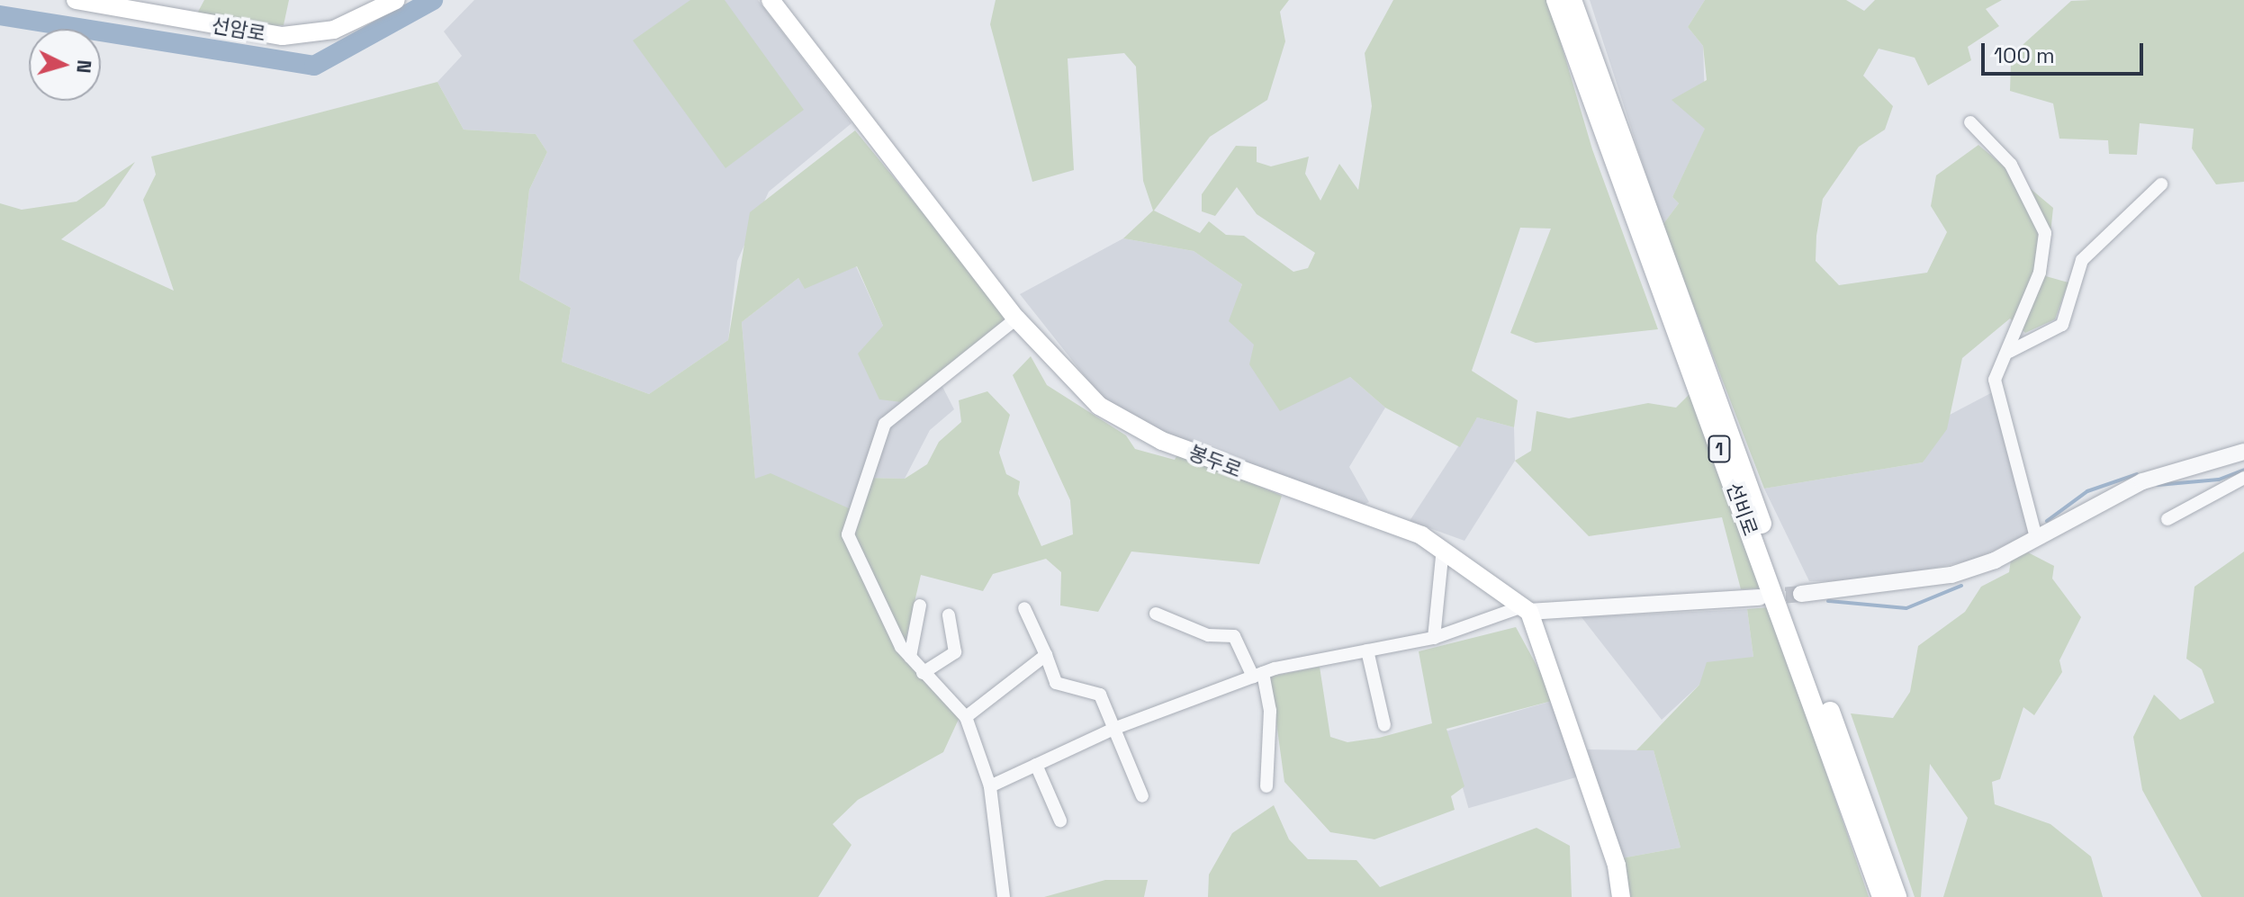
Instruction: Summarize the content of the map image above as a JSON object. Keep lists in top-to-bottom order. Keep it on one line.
{"streets":{"main road":["선암로","1","봉두로","선비로"]},"scale_bar":"100 m","north":"right"}
